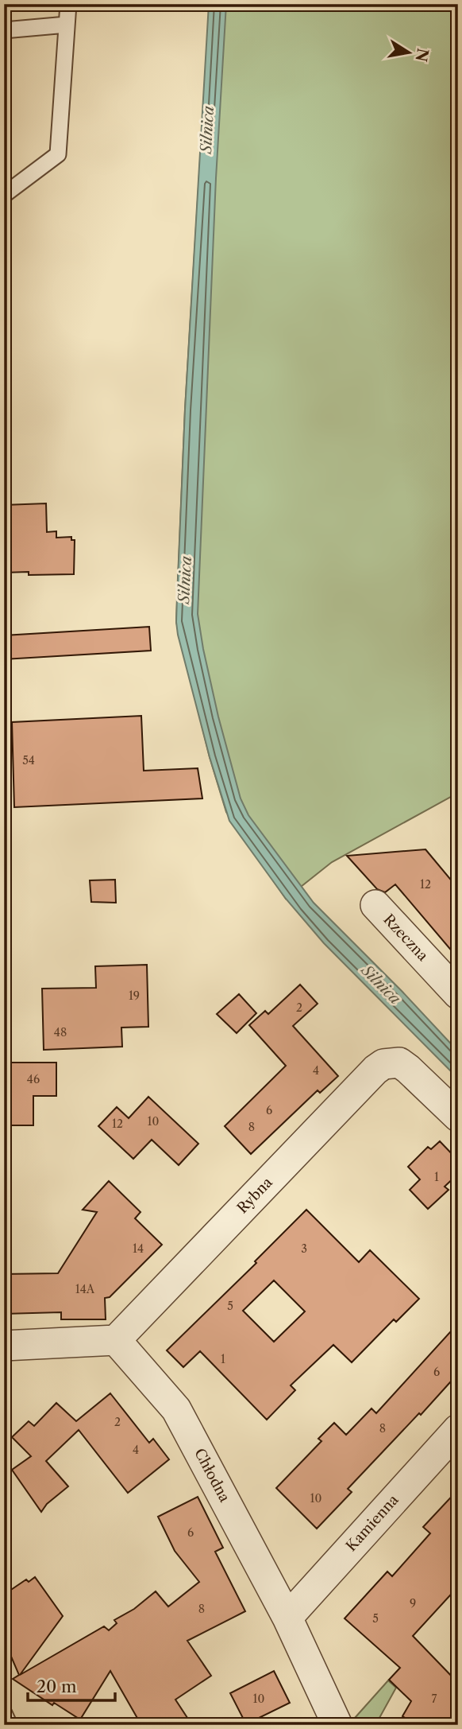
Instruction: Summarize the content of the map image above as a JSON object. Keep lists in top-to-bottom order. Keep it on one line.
{"streets":{"street":["Rzeczna","Rybna","Chłodna","Kamienna"]},"crossings":[["Rybna","Chłodna"],["Chłodna","Kamienna"]],"water":["Silnica"],"house_numbers":["54","12","19","2","48","4","46","6","10","12","8","1","14","3","14A","5","1","6","2","8","4","10","6","9","8","5","10","7"],"scale_bar":"20 m","north":"right"}
